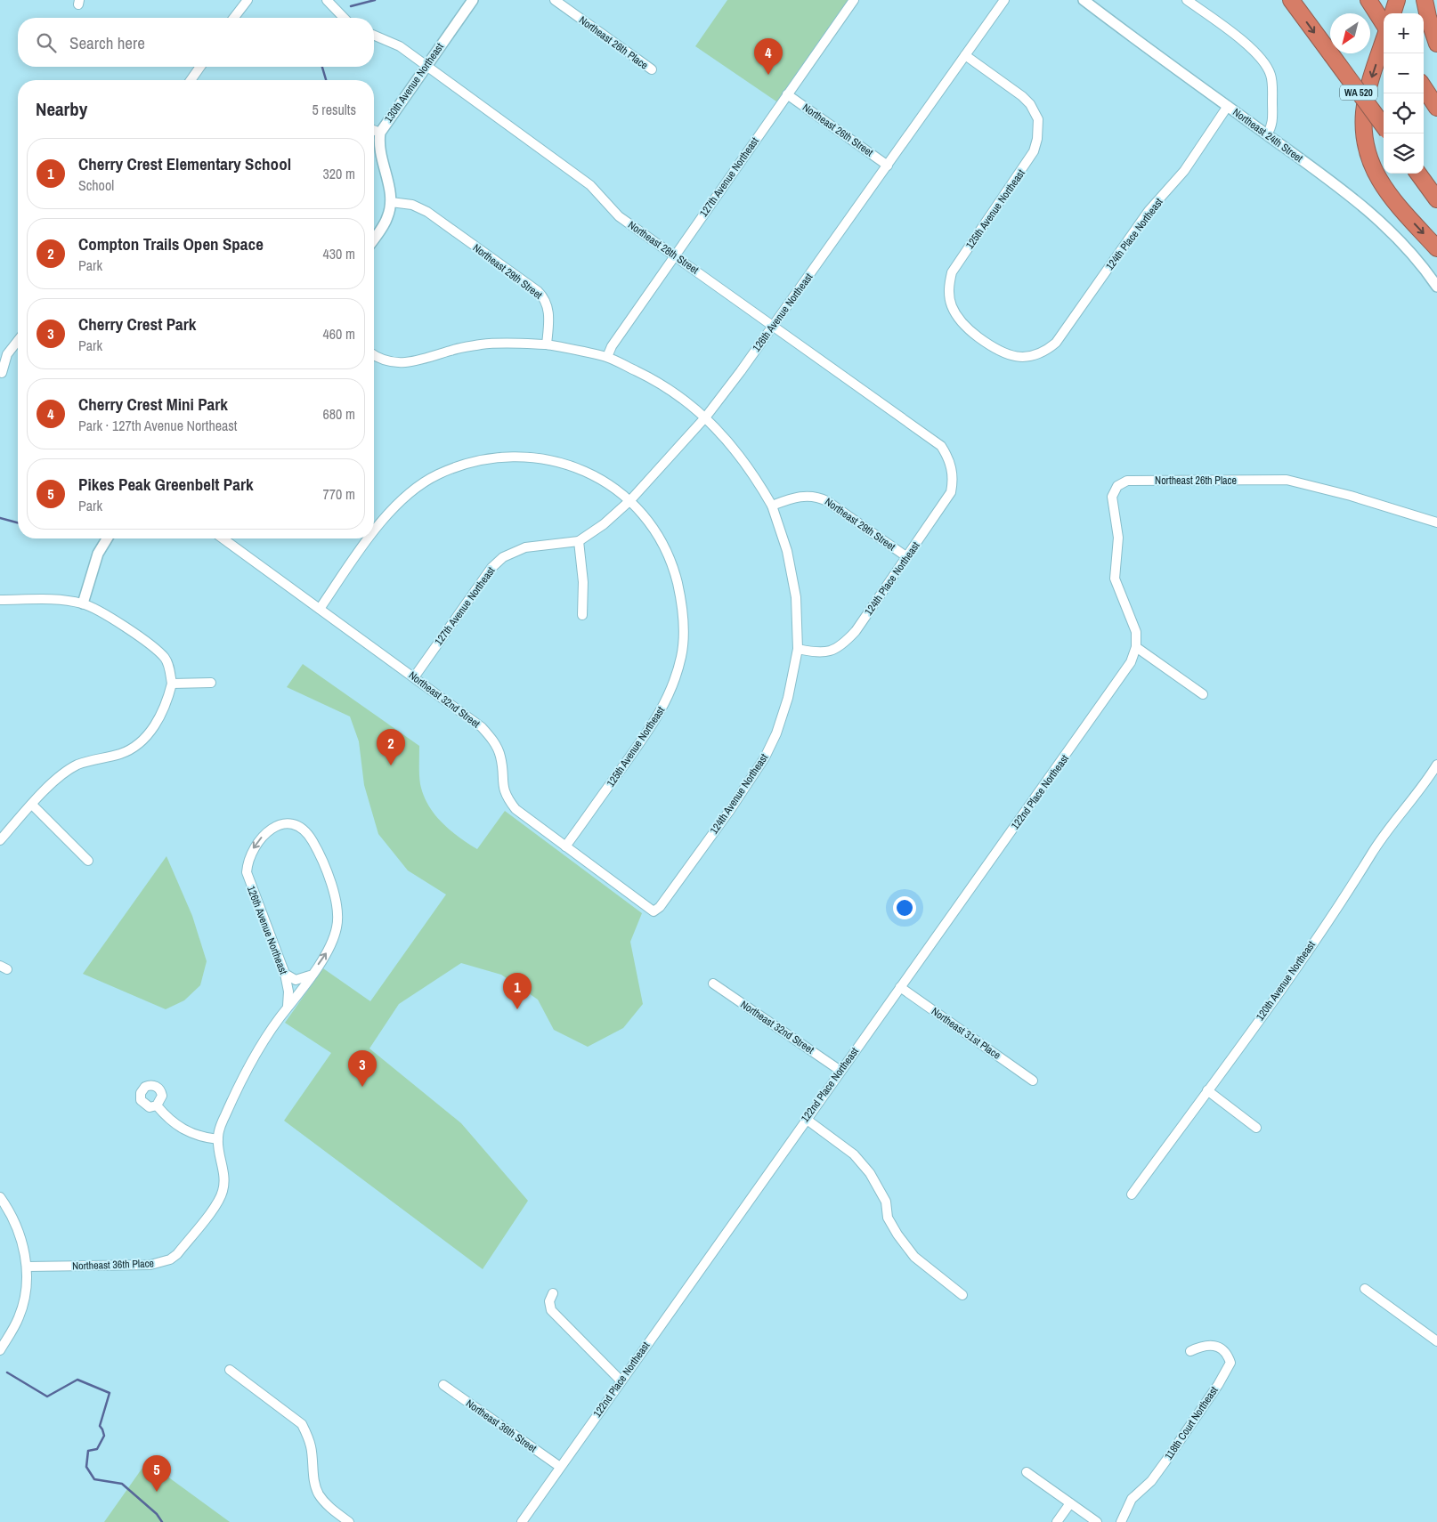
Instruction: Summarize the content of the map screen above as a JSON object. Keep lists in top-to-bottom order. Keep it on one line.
{"streets":{"highway":["WA 520"],"street":["Northeast 26th Place","130th Avenue Northeast","Northeast 26th Street","Northeast 24th Street","127th Avenue Northeast","125th Avenue Northeast","124th Place Northeast","Northeast 28th Street","Northeast 29th Street","126th Avenue Northeast","Northeast 32nd Street","122nd Place Northeast","124th Avenue Northeast","120th Avenue Northeast","Northeast 31st Place","Northeast 36th Place","118th Court Northeast","Northeast 36th Street"]},"crossings":[["Northeast 26th Place","122nd Place Northeast"],["130th Avenue Northeast","Northeast 28th Street"],["130th Avenue Northeast","Northeast 29th Street"],["Northeast 26th Street","127th Avenue Northeast"],["Northeast 26th Street","126th Avenue Northeast"],["Northeast 24th Street","124th Place Northeast"],["127th Avenue Northeast","Northeast 28th Street"],["127th Avenue Northeast","126th Avenue Northeast"],["127th Avenue Northeast","Northeast 32nd Street"],["125th Avenue Northeast","124th Place Northeast"],["125th Avenue Northeast","126th Avenue Northeast"],["125th Avenue Northeast","Northeast 32nd Street"],["124th Place Northeast","Northeast 28th Street"],["124th Place Northeast","Northeast 29th Street"],["124th Place Northeast","124th Avenue Northeast"],["Northeast 28th Street","126th Avenue Northeast"],["Northeast 29th Street","124th Avenue Northeast"],["126th Avenue Northeast","Northeast 36th Place"],["Northeast 32nd Street","122nd Place Northeast"],["Northeast 32nd Street","124th Avenue Northeast"],["122nd Place Northeast","Northeast 31st Place"],["122nd Place Northeast","Northeast 36th Street"]],"north":"bottom left","page":{"map_buttons":["+","−"],"search":"Search here","pins":["4","2","1","3","5"],"heading":["Nearby","5 results"],"list":[{"mark":"1","name":"Cherry Crest Elementary School","note":"School","value":"320 m"},{"mark":"2","name":"Compton Trails Open Space","note":"Park","value":"430 m"},{"mark":"3","name":"Cherry Crest Park","note":"Park","value":"460 m"},{"mark":"4","name":"Cherry Crest Mini Park","note":"Park · 127th Avenue Northeast","value":"680 m"},{"mark":"5","name":"Pikes Peak Greenbelt Park","note":"Park","value":"770 m"}]}}
